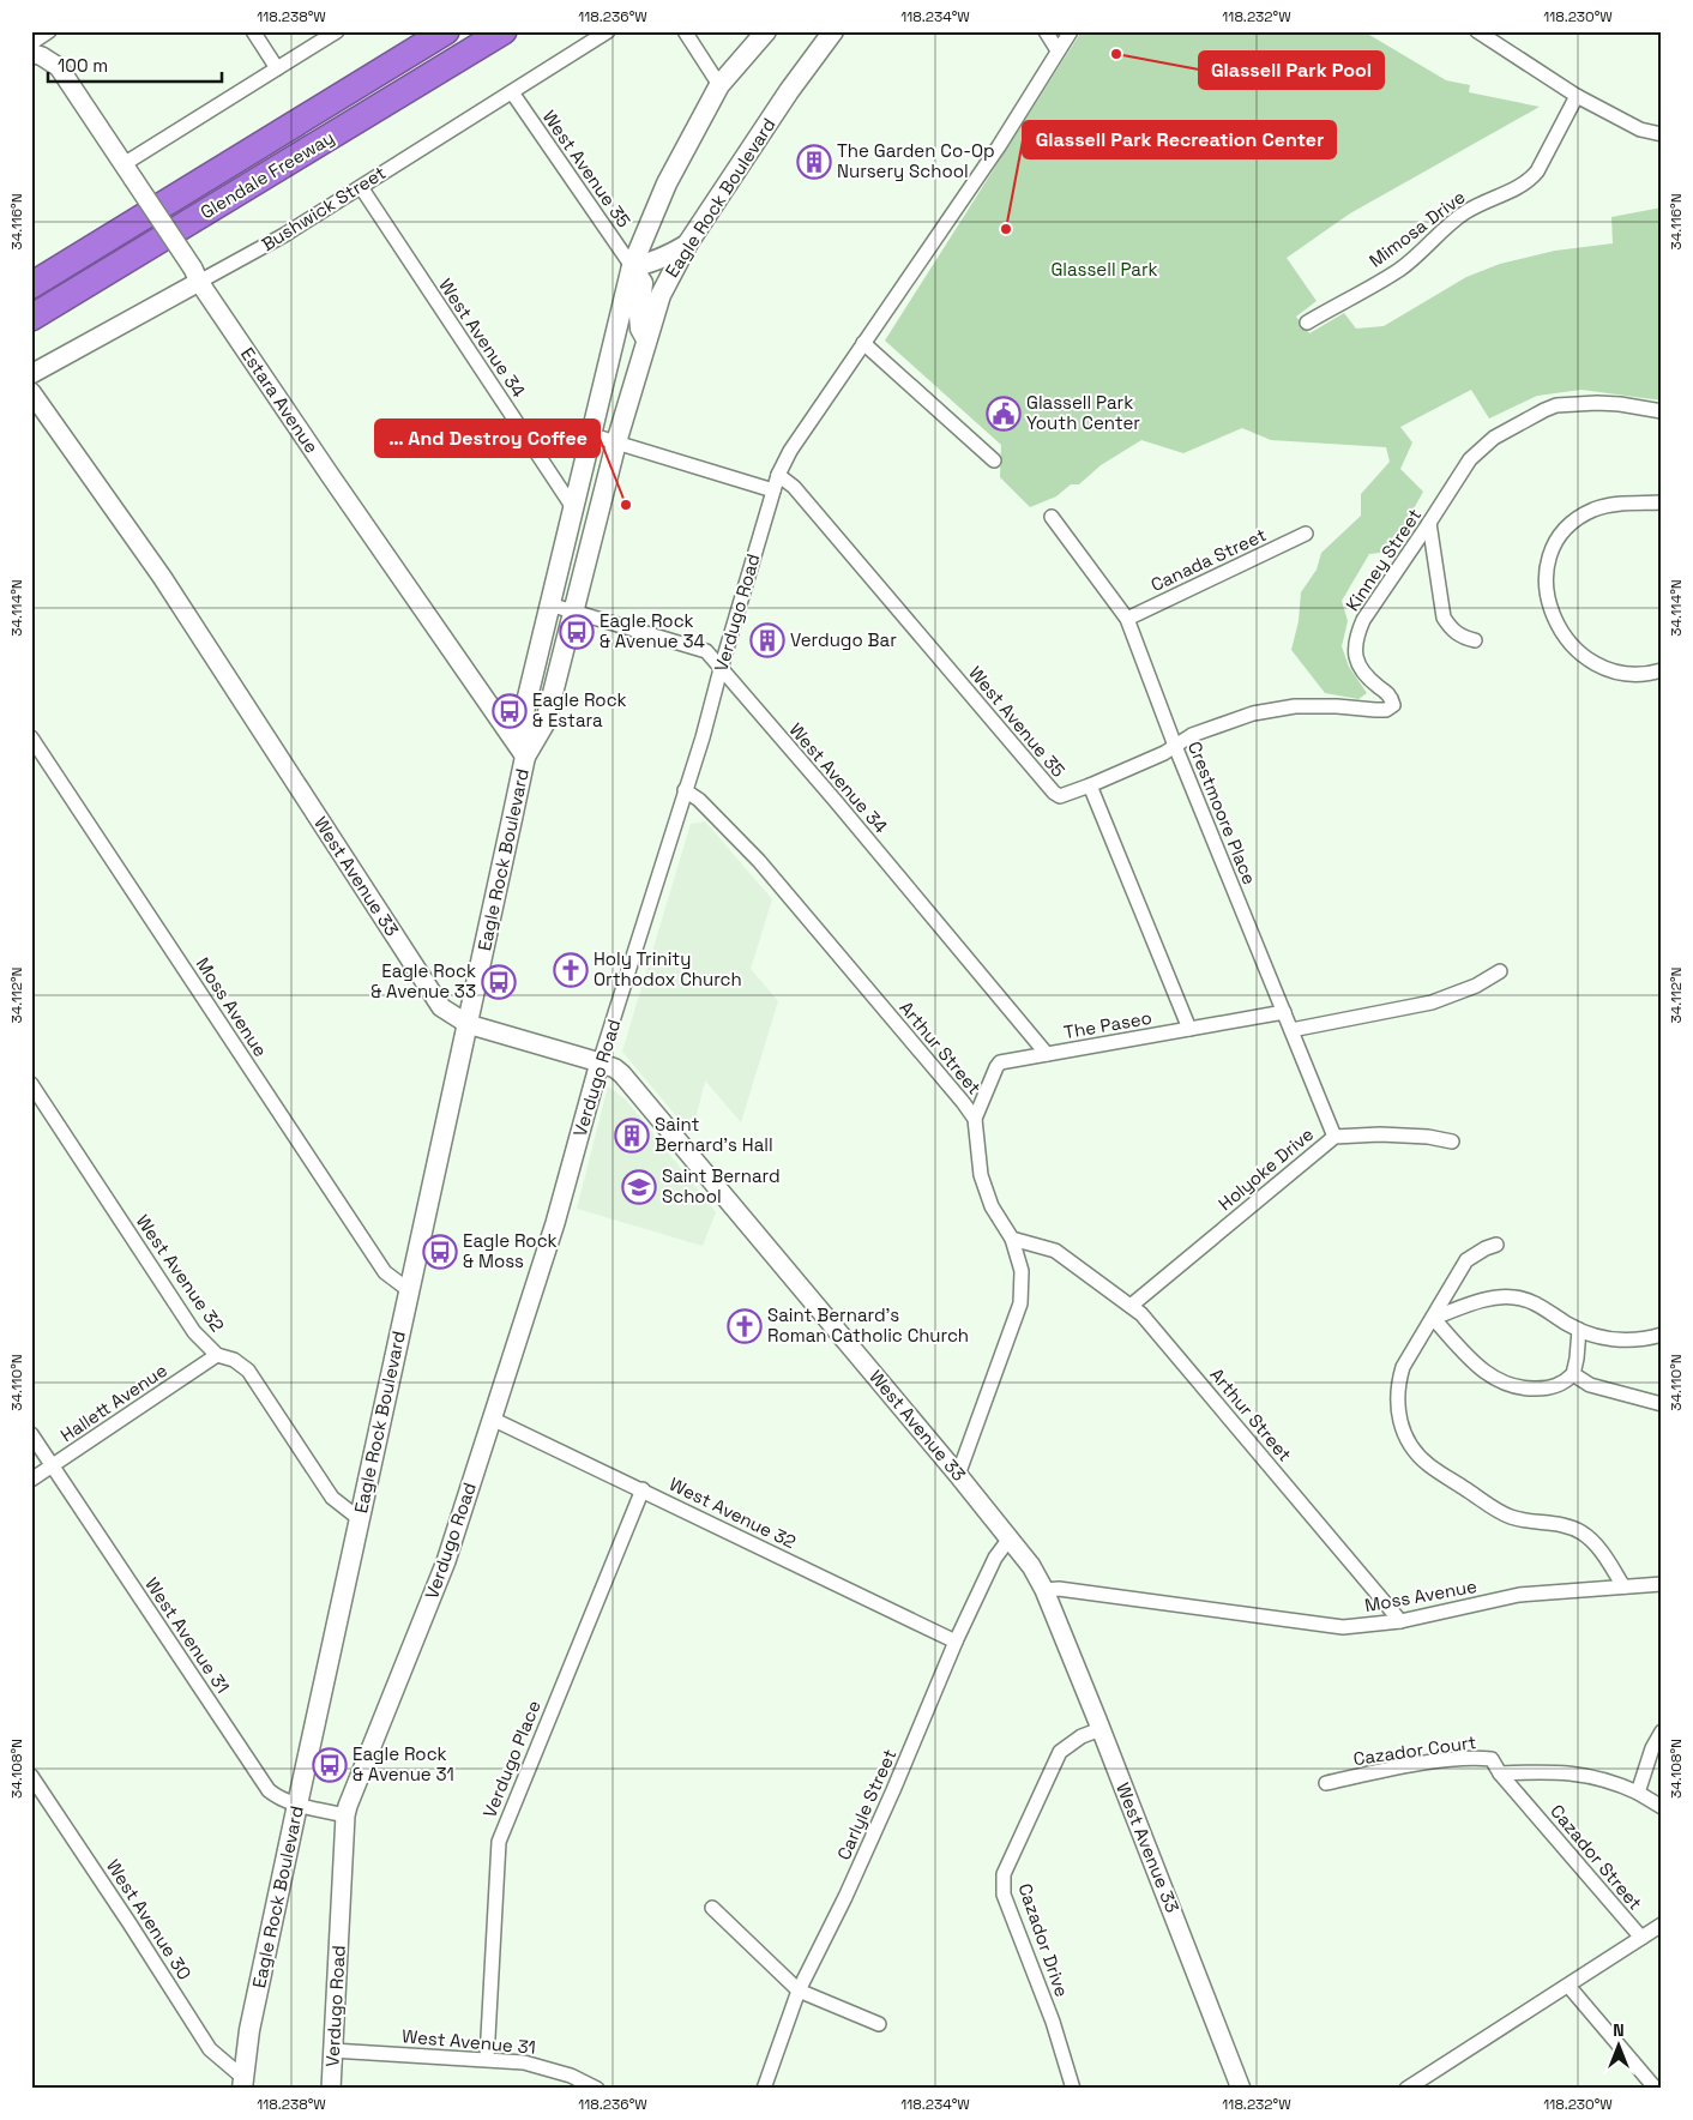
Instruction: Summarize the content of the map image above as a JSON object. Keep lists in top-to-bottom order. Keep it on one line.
{"streets":{"highway":["Glendale Freeway"],"main road":["Eagle Rock Boulevard"],"street":["West Avenue 35","Bushwick Street","Mimosa Drive","West Avenue 34","Estara Avenue","Canada Street","Kinney Street","Verdugo Road","Crestmoore Place","West Avenue 33","Moss Avenue","The Paseo","Arthur Street","Holyoke Drive","West Avenue 32","Hallett Avenue","West Avenue 31","Cazador Court","Verdugo Place","Carlyle Street","Cazador Street","West Avenue 30","Cazador Drive"]},"crossings":[["West Avenue 35","Eagle Rock Boulevard"],["West Avenue 35","Bushwick Street"],["West Avenue 35","Kinney Street"],["West Avenue 35","Verdugo Road"],["Eagle Rock Boulevard","West Avenue 34"],["Eagle Rock Boulevard","Estara Avenue"],["Eagle Rock Boulevard","West Avenue 33"],["Eagle Rock Boulevard","Moss Avenue"],["Eagle Rock Boulevard","West Avenue 32"],["Eagle Rock Boulevard","West Avenue 31"],["Eagle Rock Boulevard","West Avenue 30"],["Bushwick Street","West Avenue 34"],["Bushwick Street","Estara Avenue"],["West Avenue 34","Verdugo Road"],["West Avenue 34","The Paseo"],["Canada Street","Crestmoore Place"],["Kinney Street","Crestmoore Place"],["Verdugo Road","West Avenue 33"],["Verdugo Road","Arthur Street"],["Verdugo Road","West Avenue 32"],["Verdugo Road","West Avenue 31"],["Crestmoore Place","The Paseo"],["Crestmoore Place","Holyoke Drive"],["West Avenue 33","Moss Avenue"],["West Avenue 33","Carlyle Street"],["West Avenue 33","Cazador Drive"],["Moss Avenue","Arthur Street"],["The Paseo","Arthur Street"],["Arthur Street","Holyoke Drive"],["West Avenue 32","Hallett Avenue"],["West Avenue 32","Verdugo Place"],["West Avenue 32","Carlyle Street"],["Hallett Avenue","West Avenue 31"],["West Avenue 31","Verdugo Place"],["Cazador Court","Cazador Street"]],"parks":["Glassell Park"],"places":{"other":["Glassell Park Pool","Glassell Park Recreation Center","… And Destroy Coffee"],"building":["The Garden Co-Op Nursery School","Verdugo Bar","Saint Bernard's Hall"],"public building":["Glassell Park Youth Center"],"bus stop":["Eagle Rock & Avenue 34","Eagle Rock & Estara","Eagle Rock & Avenue 33","Eagle Rock & Moss","Eagle Rock & Avenue 31"],"church":["Holy Trinity Orthodox Church","Saint Bernard's Roman Catholic Church"],"school or university":["Saint Bernard School"]},"scale_bar":"100 m","north":"top","coordinates":["118.238°W","118.236°W","118.234°W","118.232°W","118.230°W","34.116°N","34.114°N","34.112°N","34.110°N","34.108°N"]}
